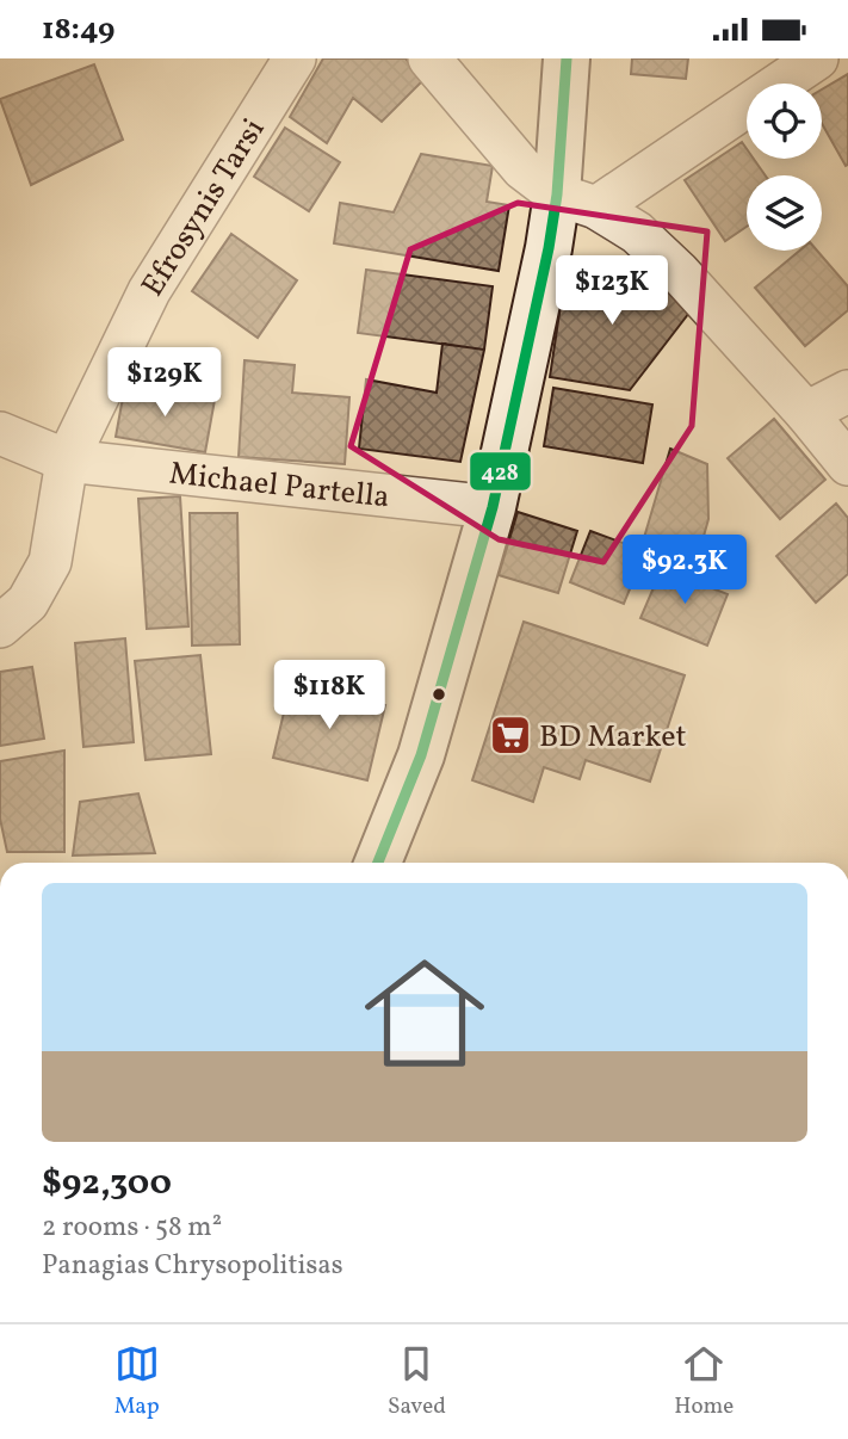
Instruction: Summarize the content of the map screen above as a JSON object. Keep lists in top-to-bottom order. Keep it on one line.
{"streets":{"street":["Efrosynis Tarsi","Michael Partella"]},"crossings":[["Efrosynis Tarsi","Michael Partella"]],"places":{"supermarket":["BD Market"]},"lines":["transit line 428"],"page":{"status":"18:49","price":["$123K","$129K","$92.3K","$118K"],"list":[{"name":"$92,300","note":"2 rooms · 58 m² · Panagias Chrysopolitisas"}],"tabs":["Map","Saved","Home"]}}
